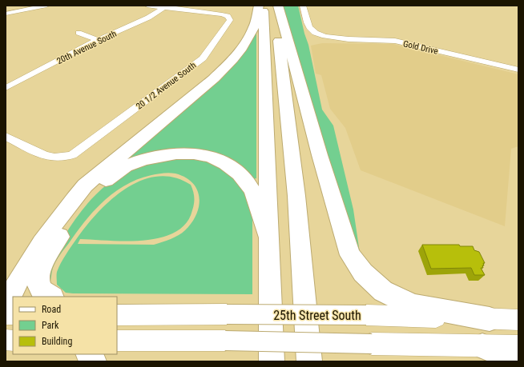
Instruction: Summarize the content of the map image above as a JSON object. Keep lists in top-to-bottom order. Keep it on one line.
{"streets":{"main road":["25th Street South"],"street":["20th Avenue South","Gold Drive","20 1/2 Avenue South"]},"crossings":[["20th Avenue South","20 1/2 Avenue South"]],"legend":["Road","Park","Building"]}
